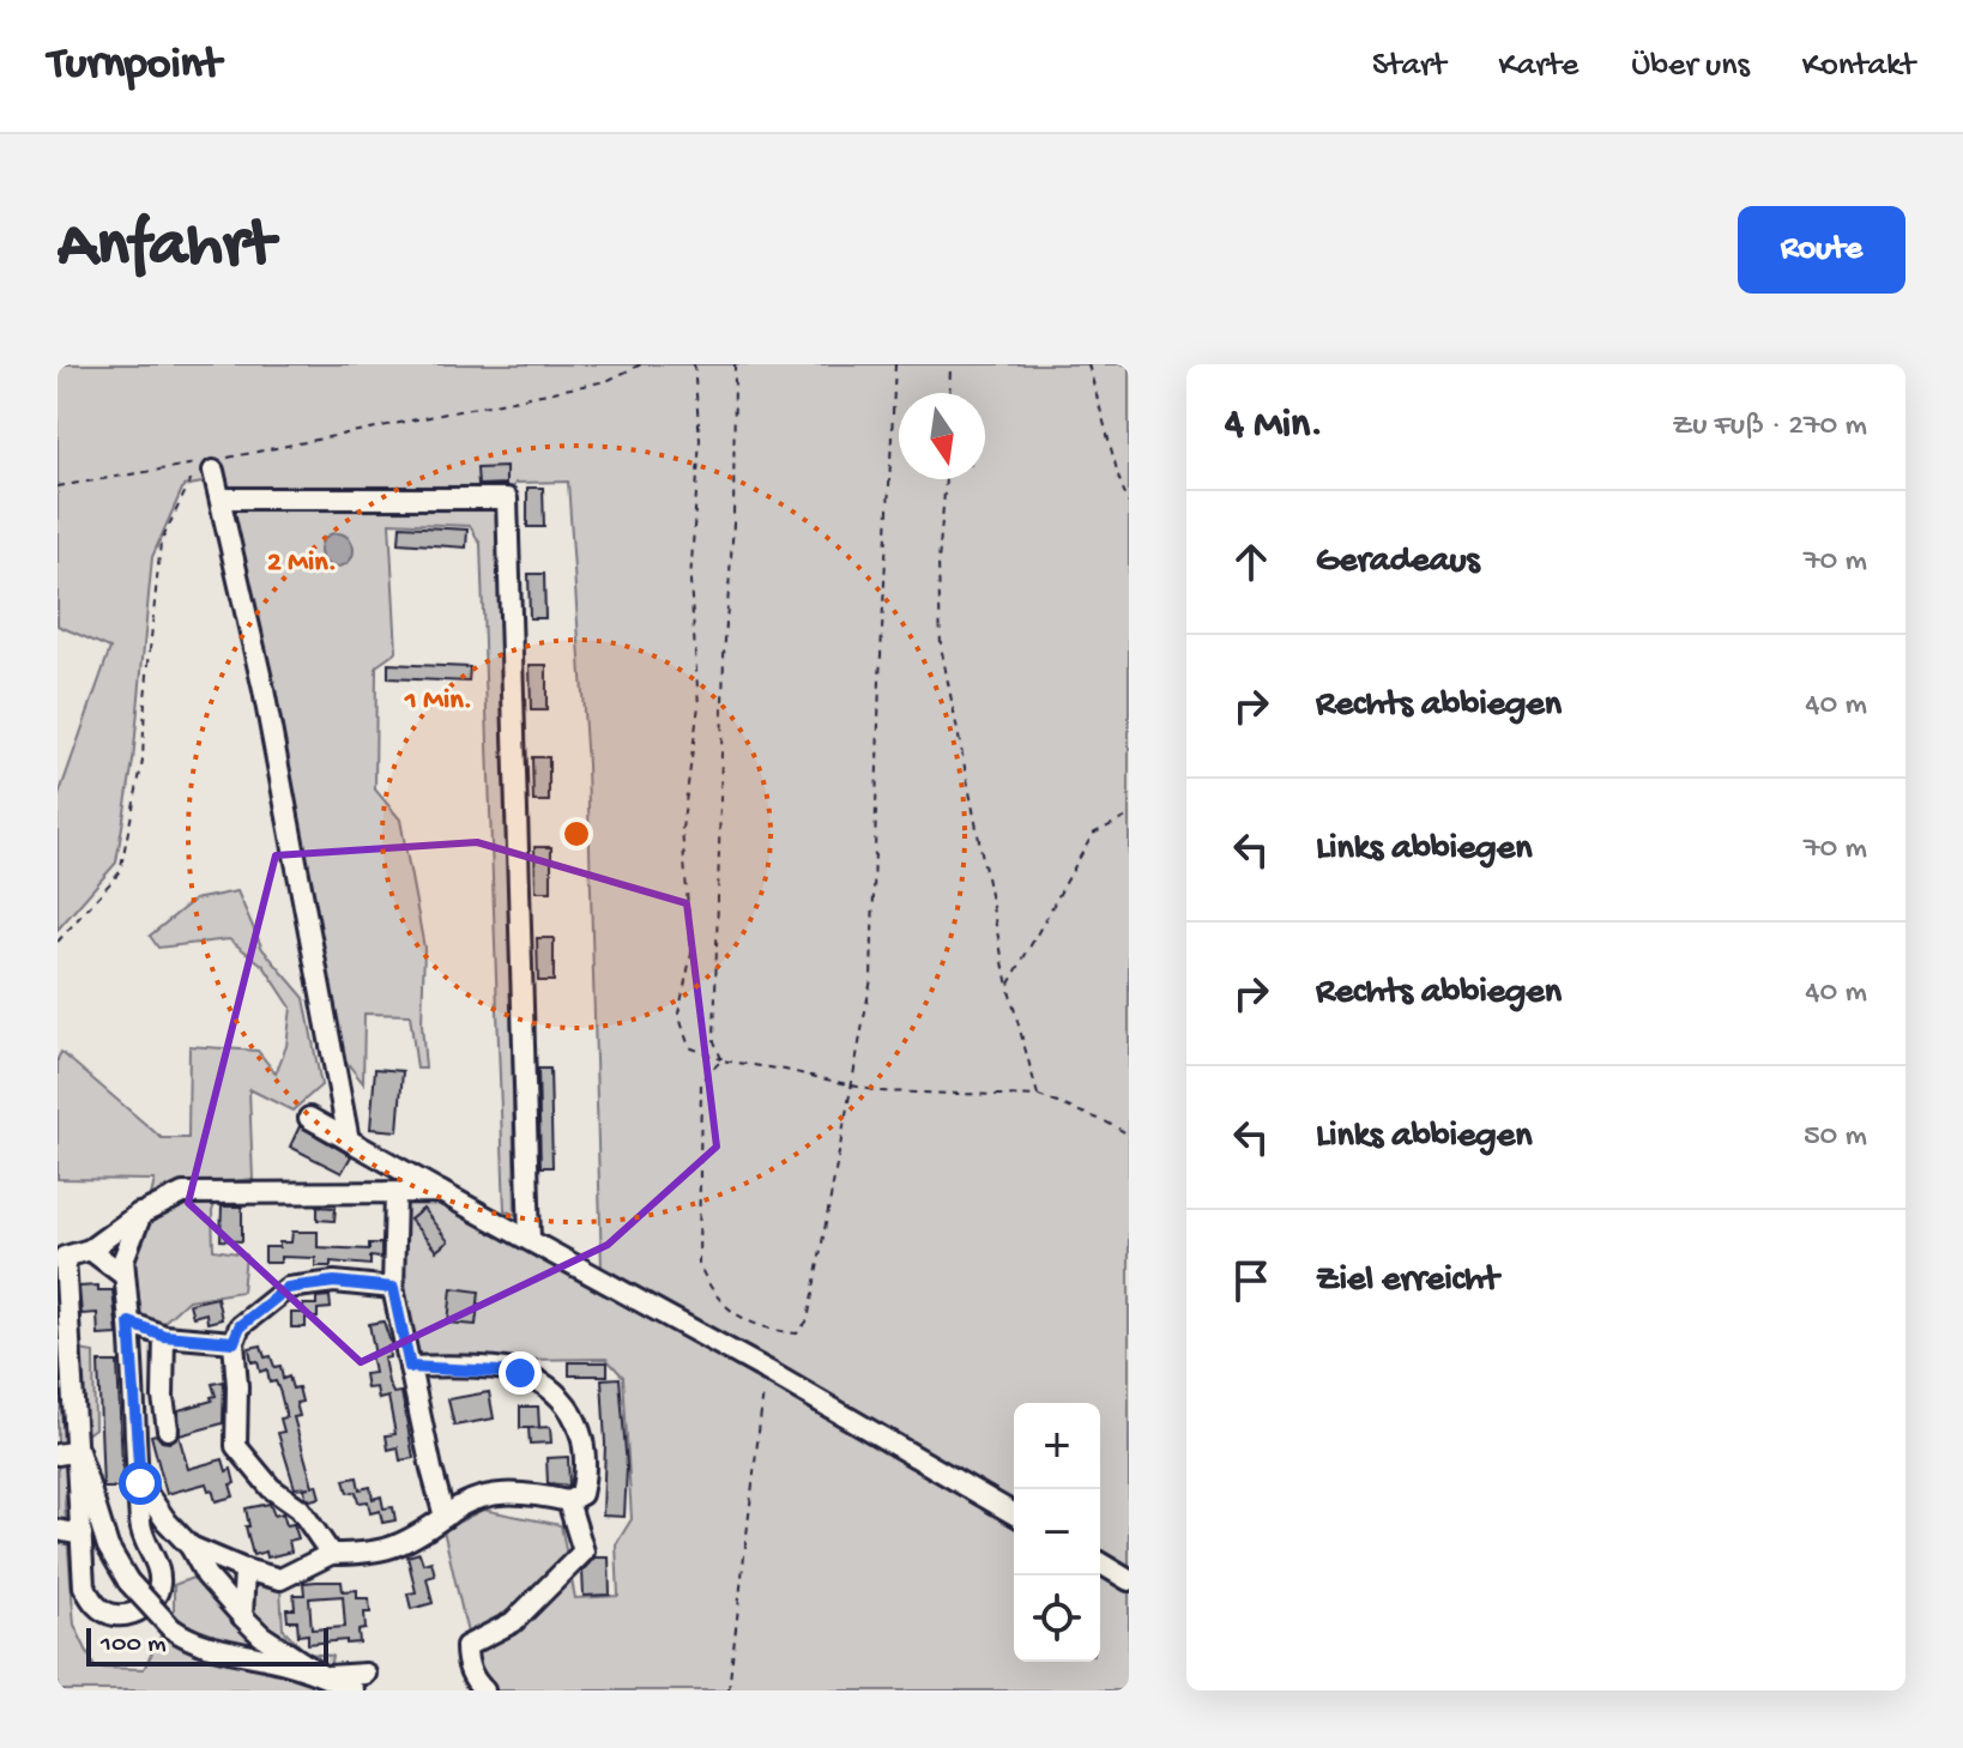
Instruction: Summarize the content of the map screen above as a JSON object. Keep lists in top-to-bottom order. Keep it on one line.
{"scale_bar":"100 m","north":"bottom","page":{"header":"Turnpoint","nav":["Start","Karte","Über uns","Kontakt"],"buttons":"Route","title":"Anfahrt","heading":["4 Min.","Zu Fuß · 270 m"],"list":[["Geradeaus","70 m"],["Rechts abbiegen","40 m"],["Links abbiegen","70 m"],["Rechts abbiegen","40 m"],["Links abbiegen","50 m"],"Ziel erreicht"],"map_buttons":["+","−"],"scale":"100 m"},"rings":["2 Min.","1 Min."]}
